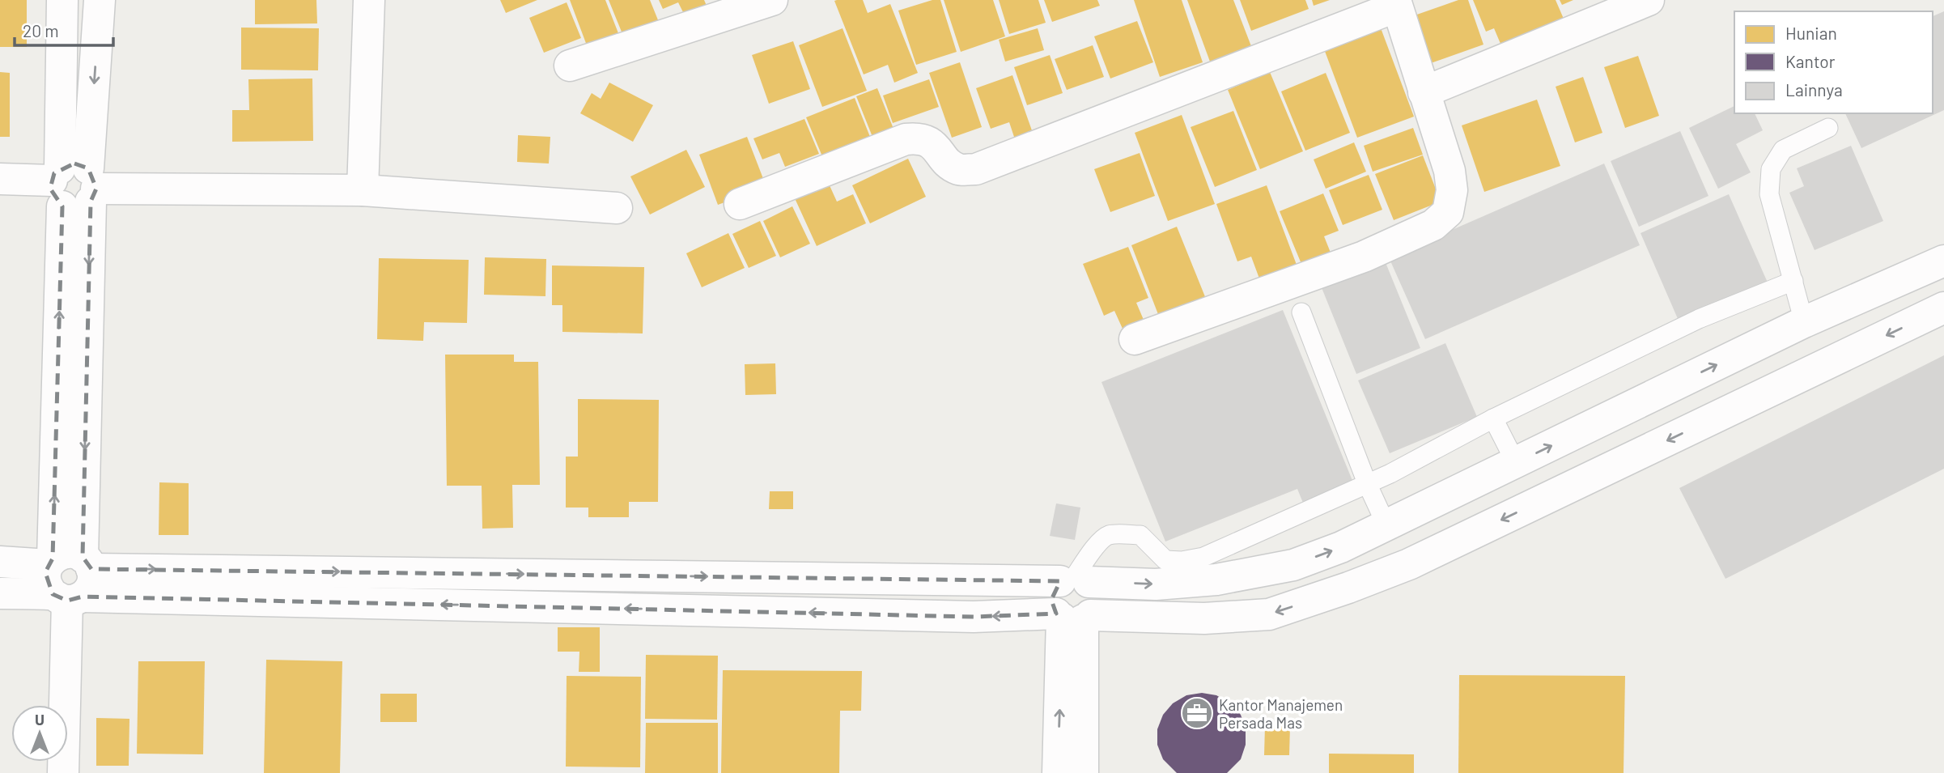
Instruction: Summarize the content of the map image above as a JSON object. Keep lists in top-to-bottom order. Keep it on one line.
{"places":{"office":["Kantor Manajemen Persada Mas"]},"legend":["Hunian","Kantor","Lainnya"],"scale_bar":"20 m","north":"top"}
